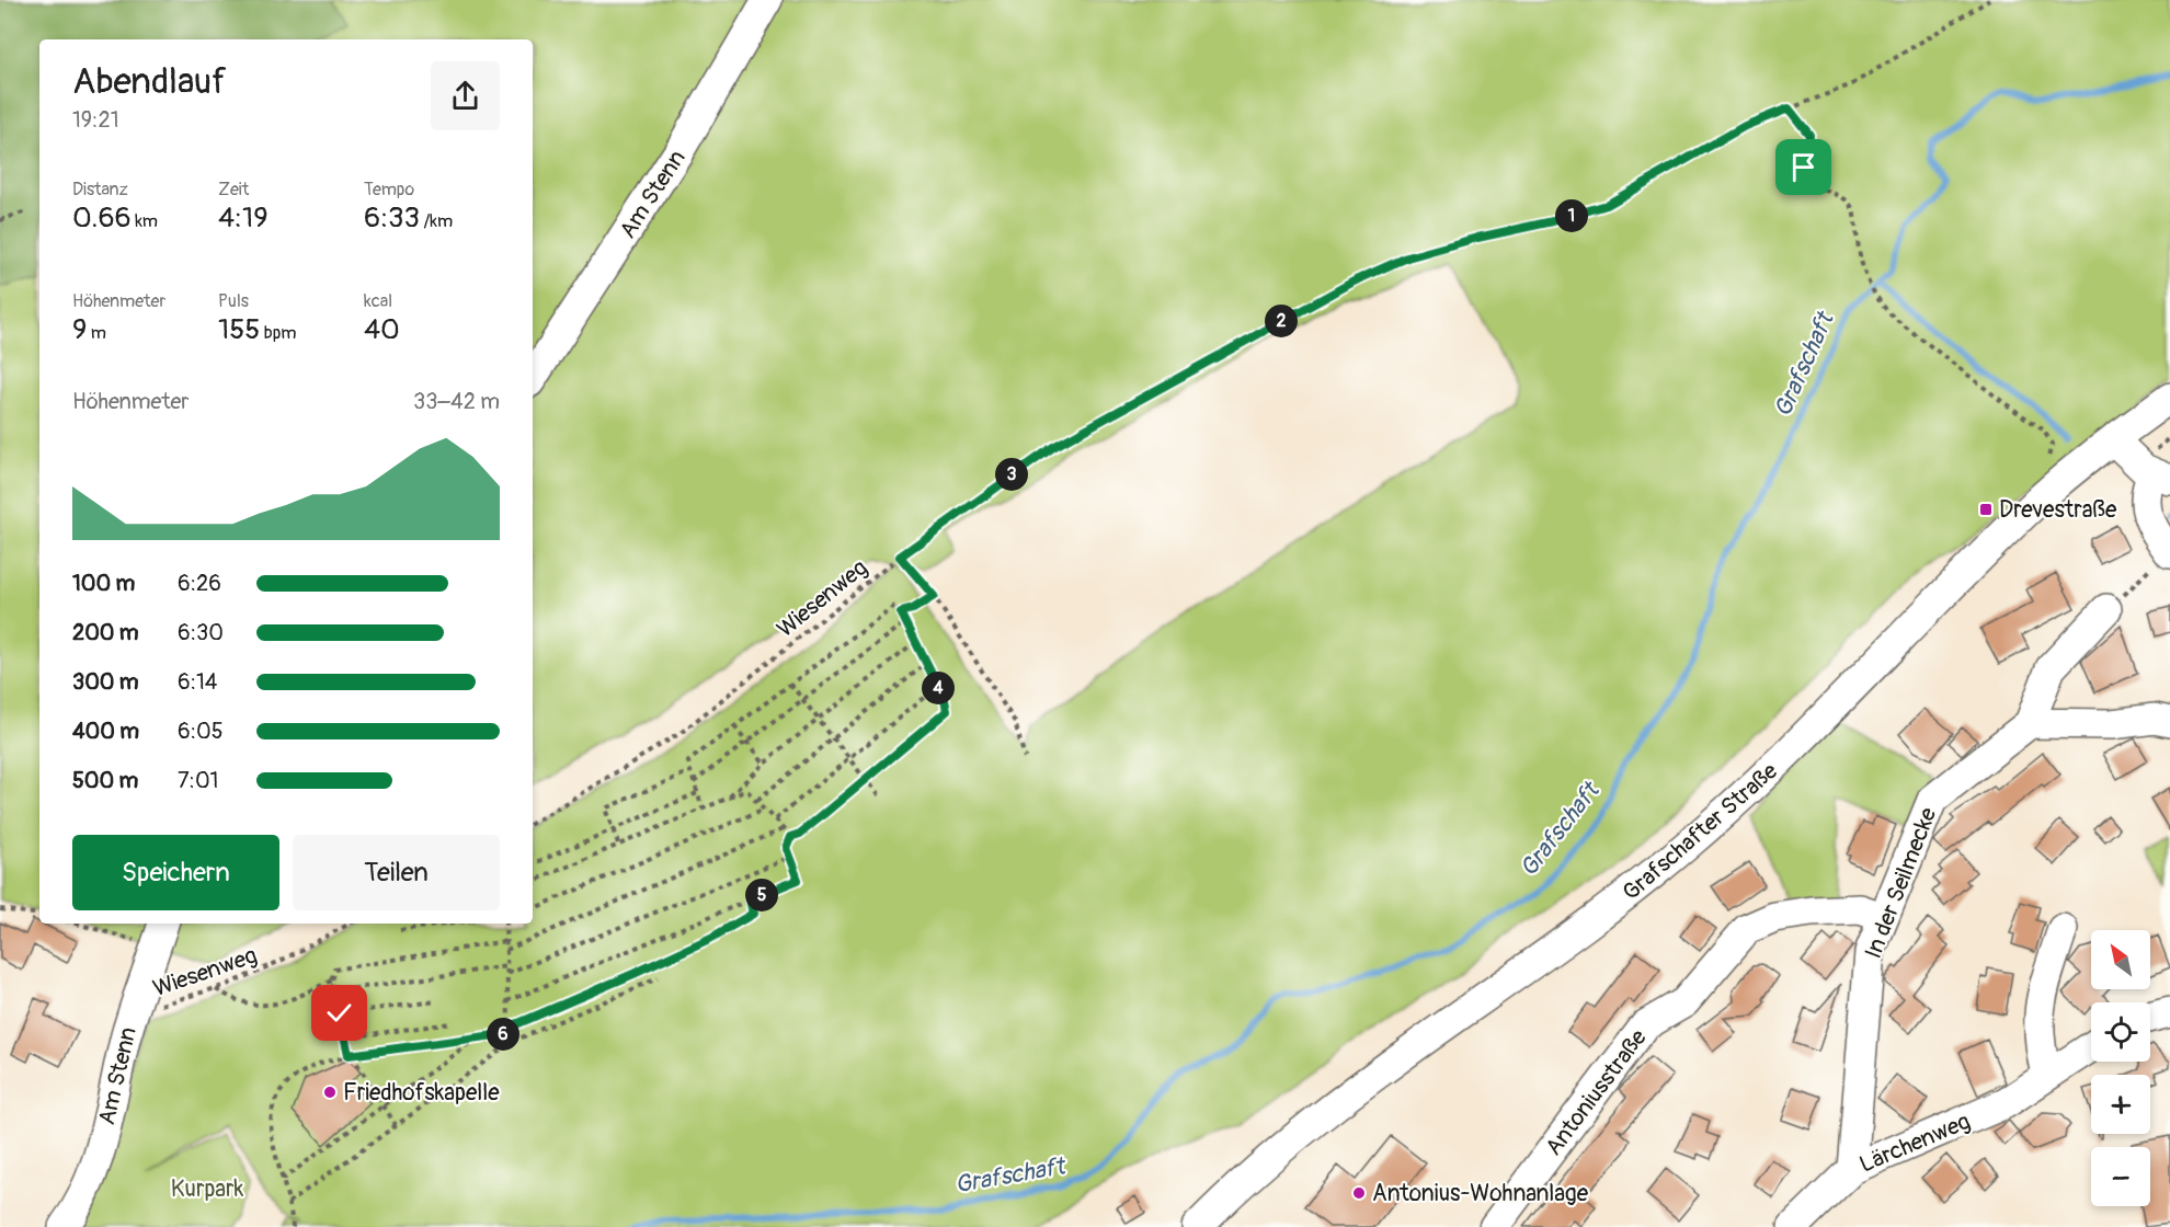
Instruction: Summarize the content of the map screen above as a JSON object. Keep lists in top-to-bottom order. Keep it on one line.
{"streets":{"street":["Am Stenn","Grafschafter Straße","In der Seilmecke","Antoniusstraße","Lärchenweg"],"path":["Wiesenweg"]},"crossings":[["Am Stenn","Wiesenweg"],["In der Seilmecke","Antoniusstraße"],["In der Seilmecke","Lärchenweg"]],"water":["Grafschaft"],"parks":["Kurpark"],"places":{"transit":["Drevestraße"],"other":["Friedhofskapelle","Antonius-Wohnanlage"]},"north":"top left","page":{"heading":["Abendlauf","19:21"],"stats":[["Distanz","0.66 km"],["Zeit","4:19"],["Tempo","6:33 /km"],["Höhenmeter","9 m"],["Puls","155 bpm"],["kcal","40"]],"pins":["1","2","3","4","5","6"],"chart":["Höhenmeter","33–42 m"],"list":[{"name":"100 m","note":"6:26"},{"name":"200 m","note":"6:30"},{"name":"300 m","note":"6:14"},{"name":"400 m","note":"6:05"},{"name":"500 m","note":"7:01"}],"buttons":["Speichern","Teilen"],"map_buttons":["+","−"]}}
